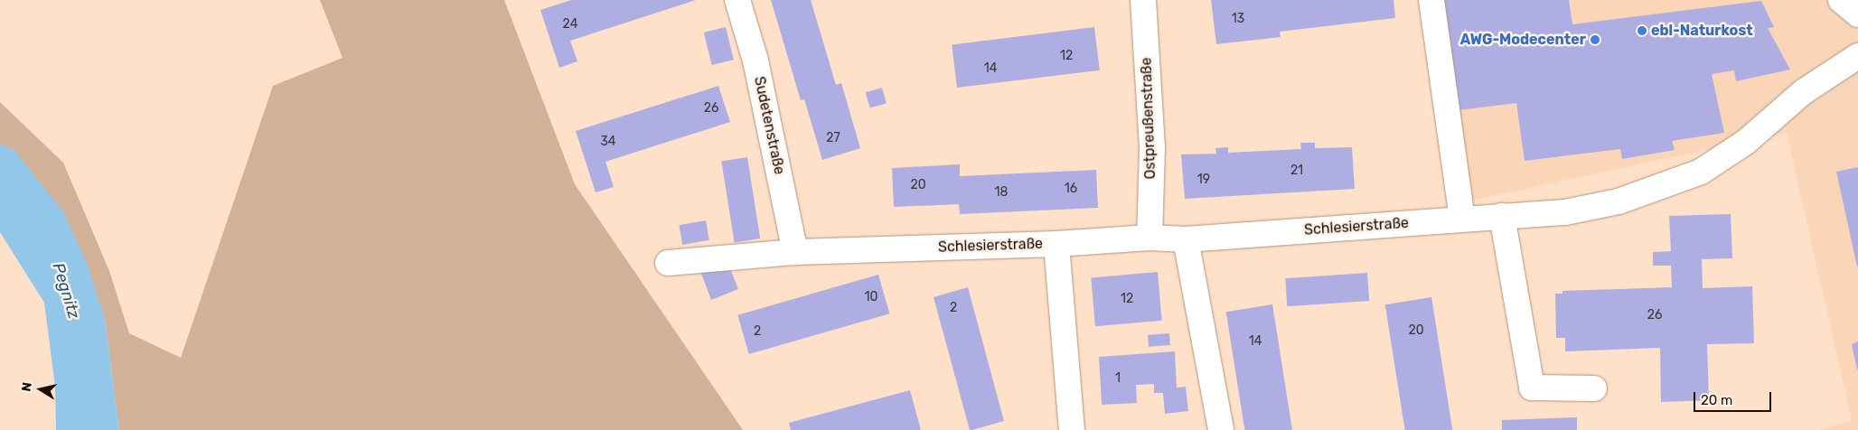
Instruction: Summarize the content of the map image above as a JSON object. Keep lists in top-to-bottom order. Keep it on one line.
{"streets":{"street":["Ostpreußenstraße","Sudetenstraße","Schlesierstraße"]},"crossings":[["Ostpreußenstraße","Schlesierstraße"],["Sudetenstraße","Schlesierstraße"]],"water":["Pegnitz"],"places":["ebl-Naturkost","AWG-Modecenter"],"house_numbers":["13","24","12","14","26","27","34","21","19","20","16","18","10","12","2","26","20","2","14","1"],"scale_bar":"20 m","north":"left"}
